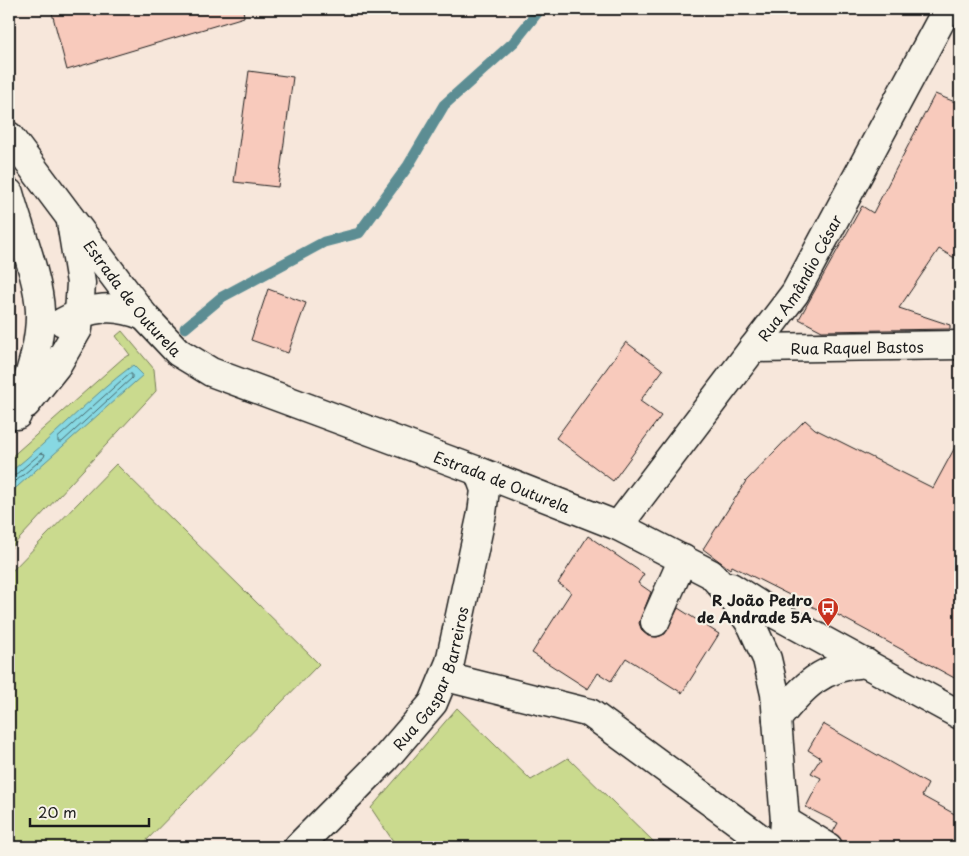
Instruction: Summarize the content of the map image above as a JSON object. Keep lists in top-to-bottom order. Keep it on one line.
{"streets":{"street":["Rua Amândio César","Estrada de Outurela","Rua Raquel Bastos","Rua Gaspar Barreiros"]},"crossings":[["Rua Amândio César","Estrada de Outurela"],["Rua Amândio César","Rua Raquel Bastos"],["Estrada de Outurela","Rua Gaspar Barreiros"]],"places":{"bus stop":["R João Pedro de Andrade 5A"]},"scale_bar":"20 m"}
